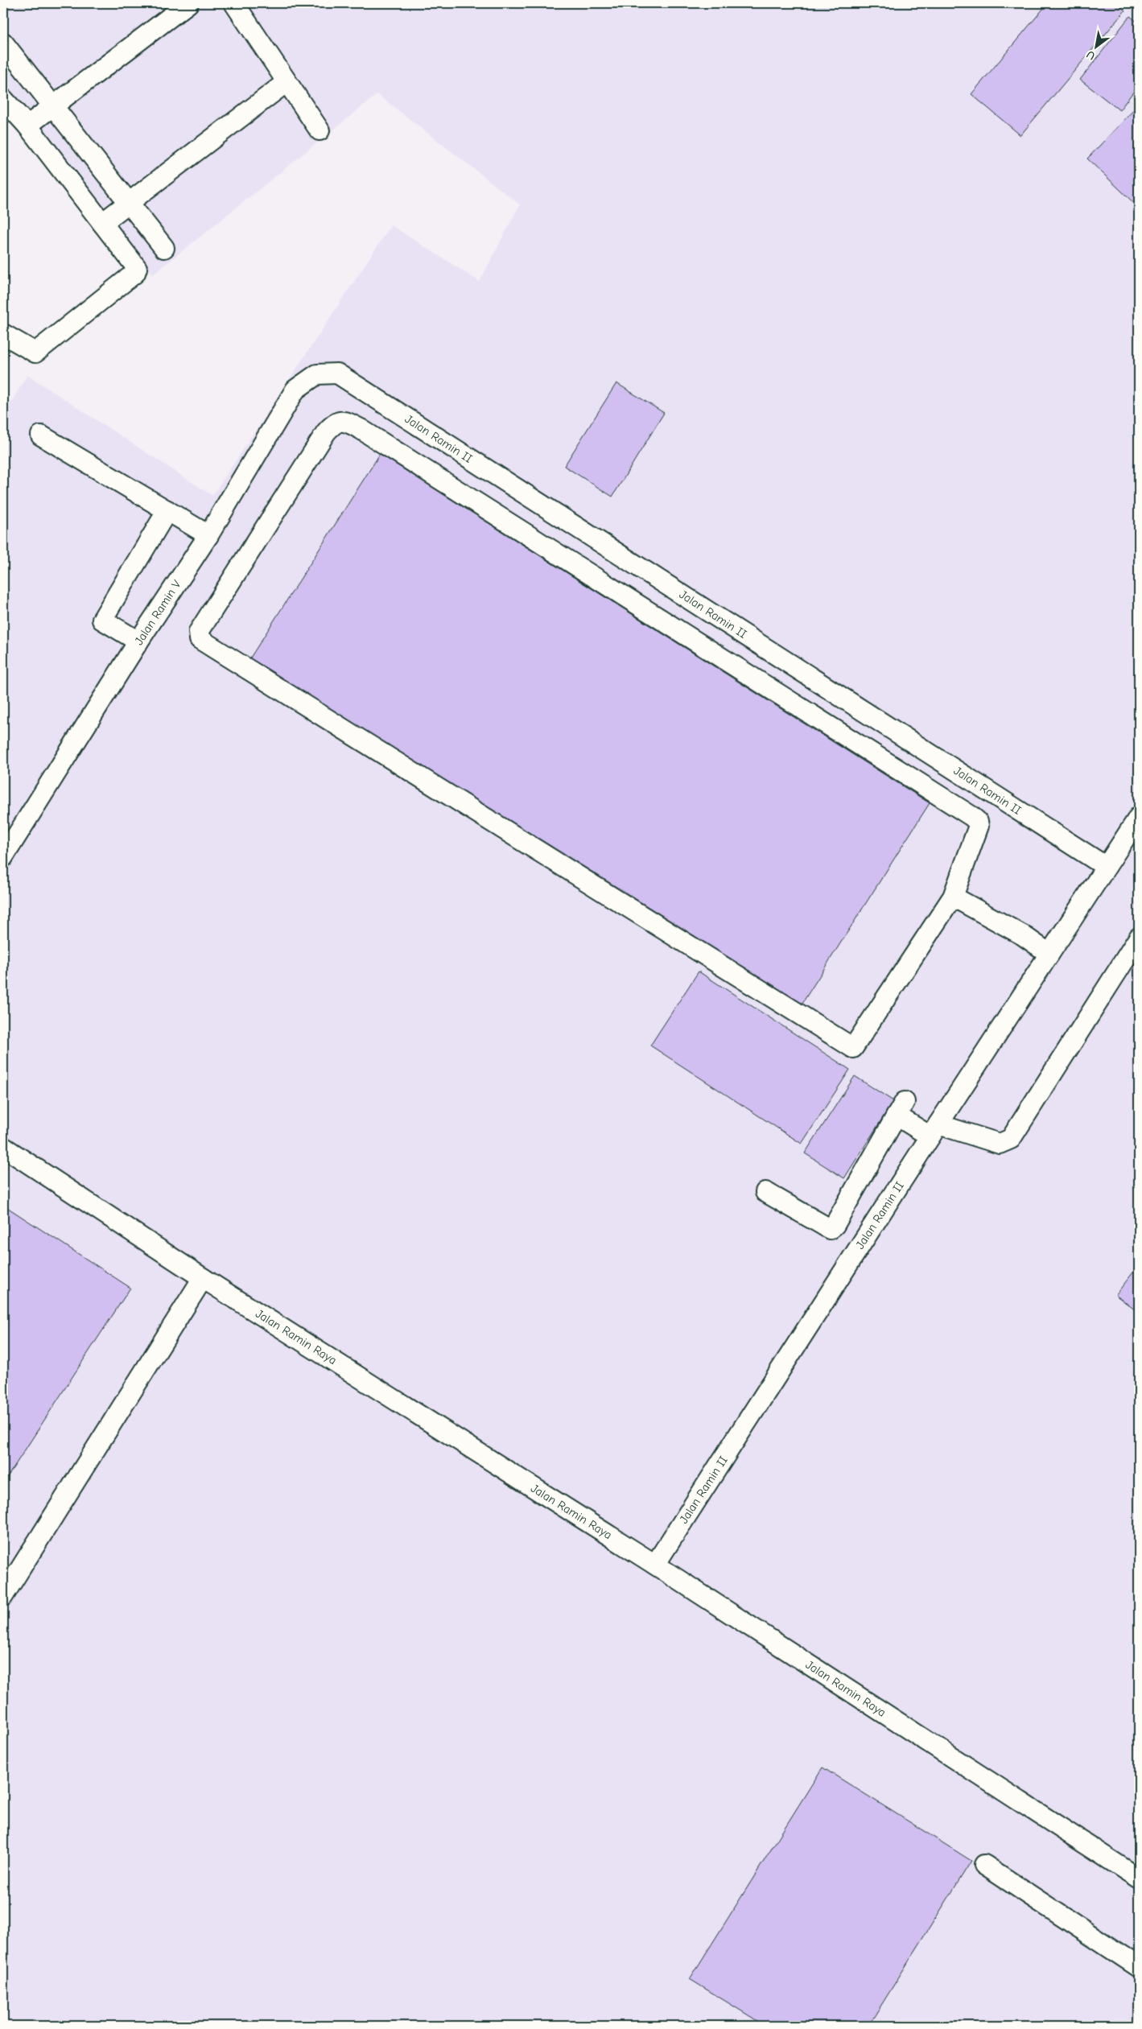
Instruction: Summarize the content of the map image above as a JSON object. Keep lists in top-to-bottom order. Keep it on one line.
{"streets":{"lane":["Jalan Ramin II","Jalan Ramin V","Jalan Ramin Raya"]},"crossings":[["Jalan Ramin II","Jalan Ramin V"],["Jalan Ramin II","Jalan Ramin Raya"]],"north":"bottom left"}
